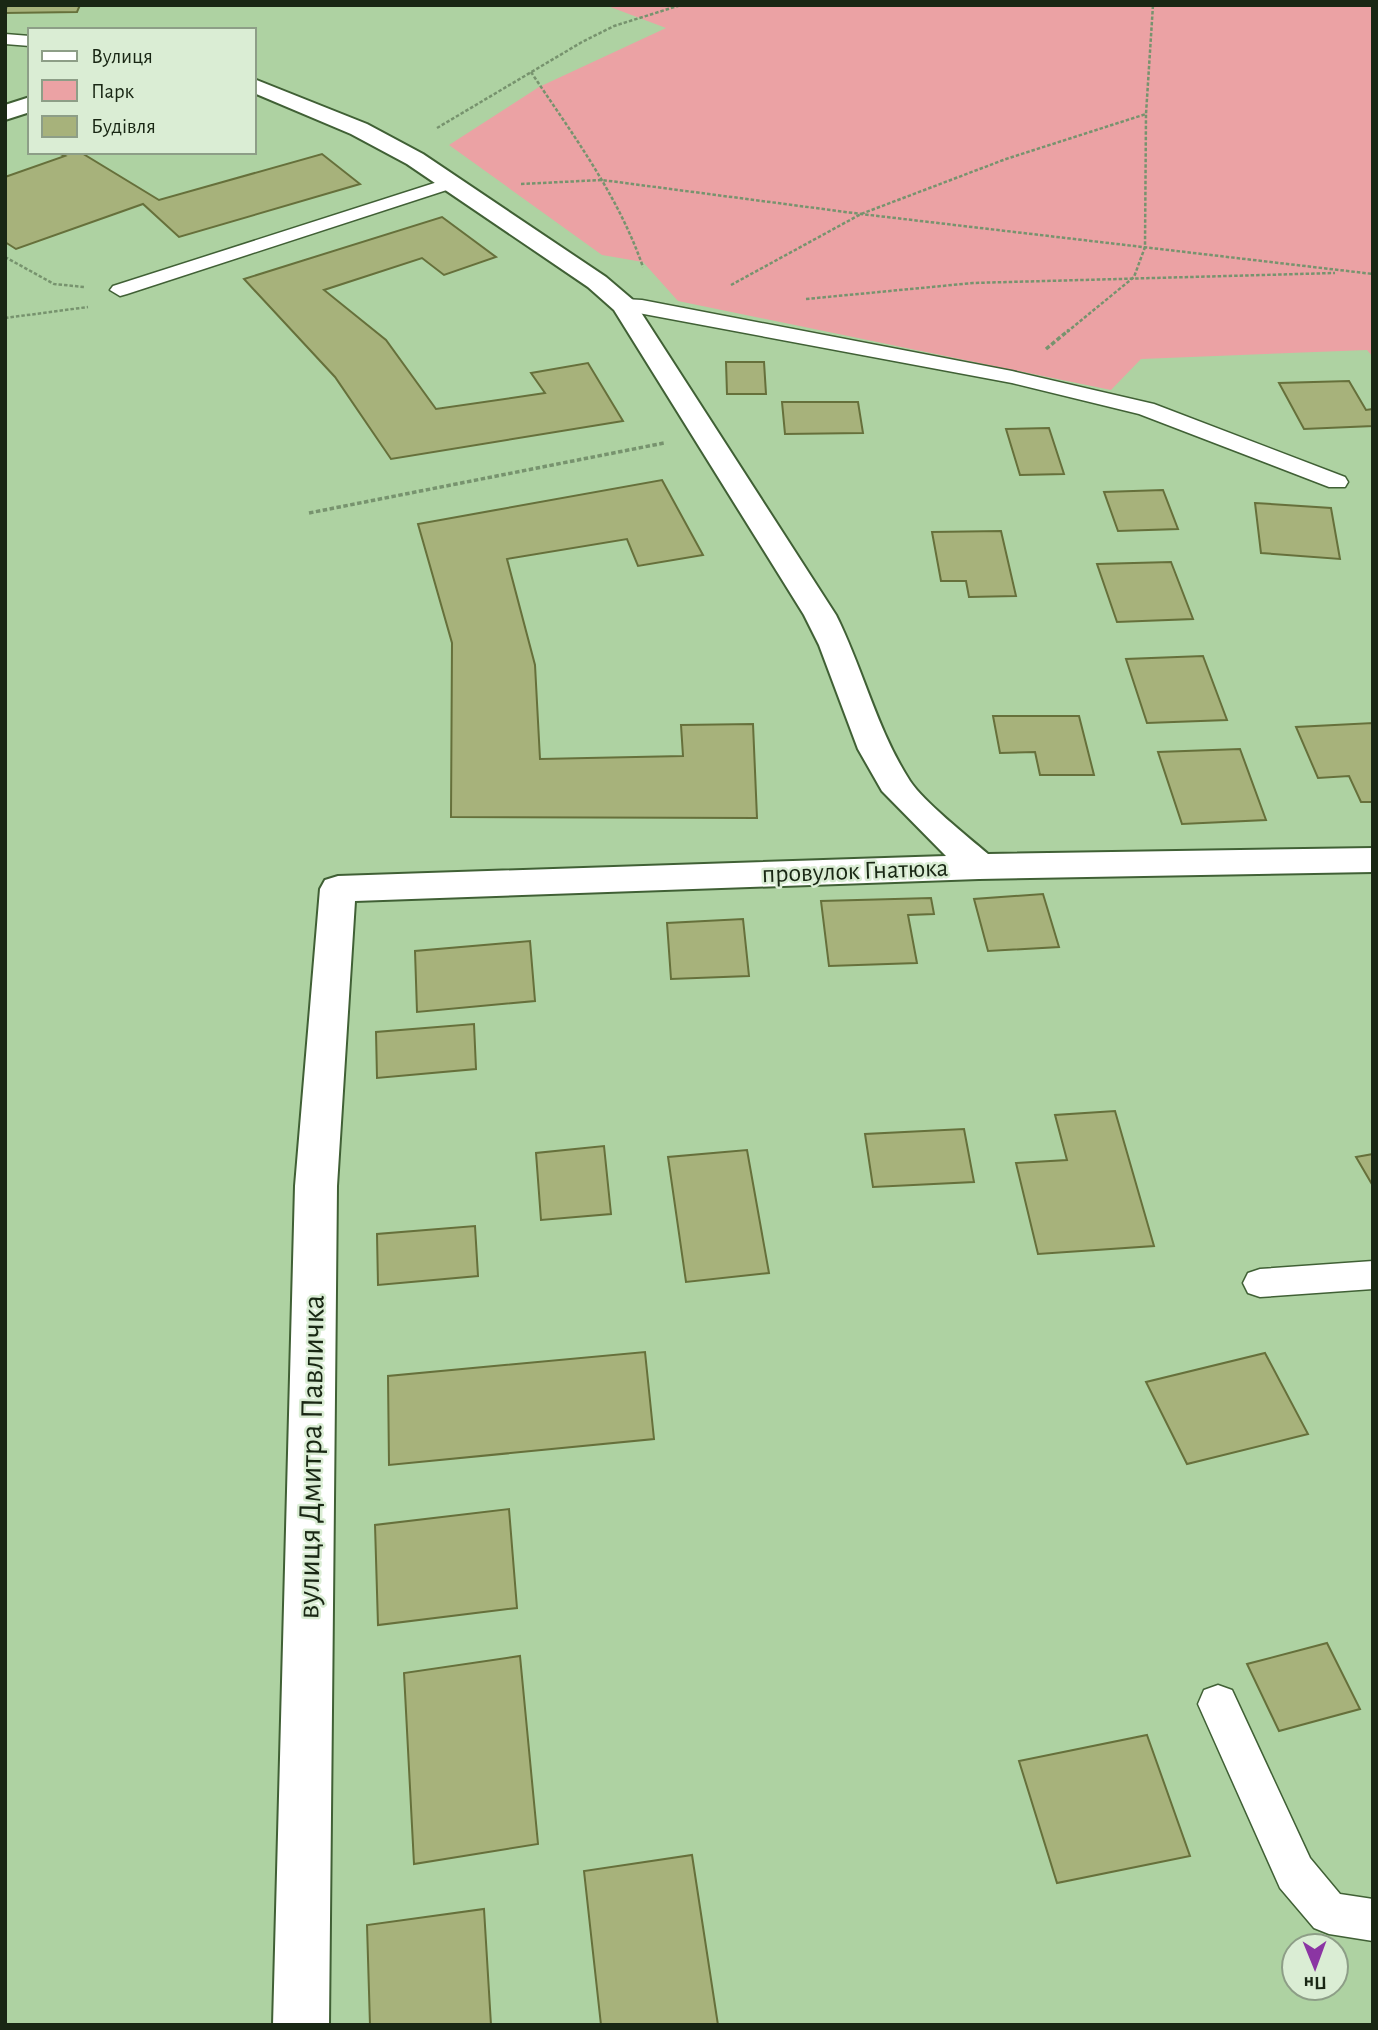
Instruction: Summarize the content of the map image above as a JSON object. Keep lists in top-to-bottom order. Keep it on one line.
{"streets":{"street":["провулок Гнатюка","вулиця Дмитра Павличка"]},"crossings":[["провулок Гнатюка","вулиця Дмитра Павличка"]],"legend":["Вулиця","Парк","Будівля"],"north":"bottom"}
